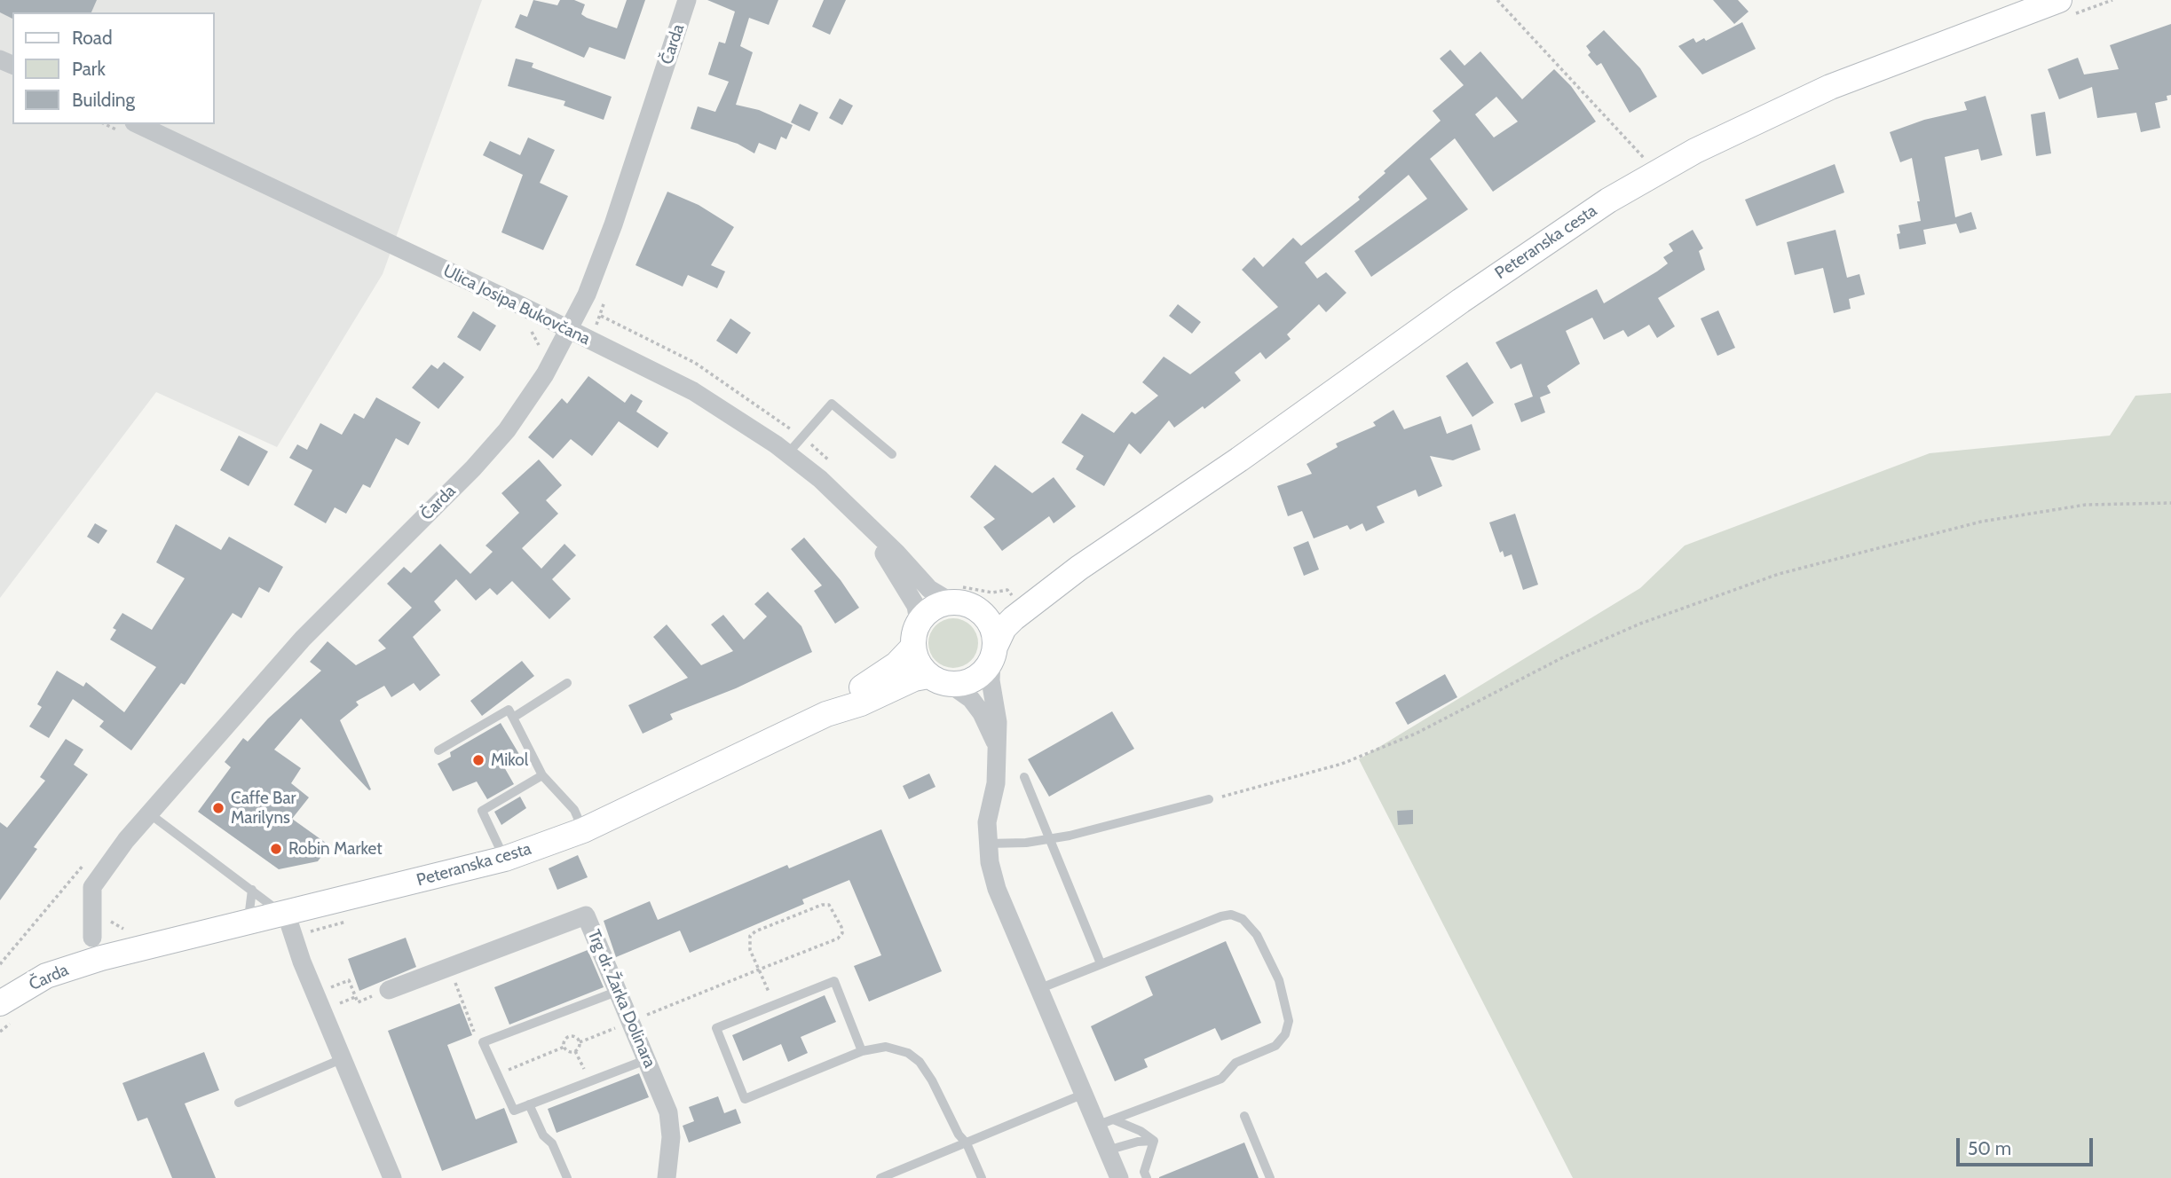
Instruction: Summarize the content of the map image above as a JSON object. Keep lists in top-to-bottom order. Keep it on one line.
{"streets":{"main road":["Čarda","Peteranska cesta"],"street":["Ulica Josipa Bukovčana","Trg dr. Žarka Dolinara"]},"crossings":[["Čarda","Peteranska cesta"],["Čarda","Ulica Josipa Bukovčana"],["Peteranska cesta","Ulica Josipa Bukovčana"]],"places":["Mikol","Caffe Bar Marilyns","Robin Market"],"legend":["Road","Park","Building"],"scale_bar":"50 m"}
